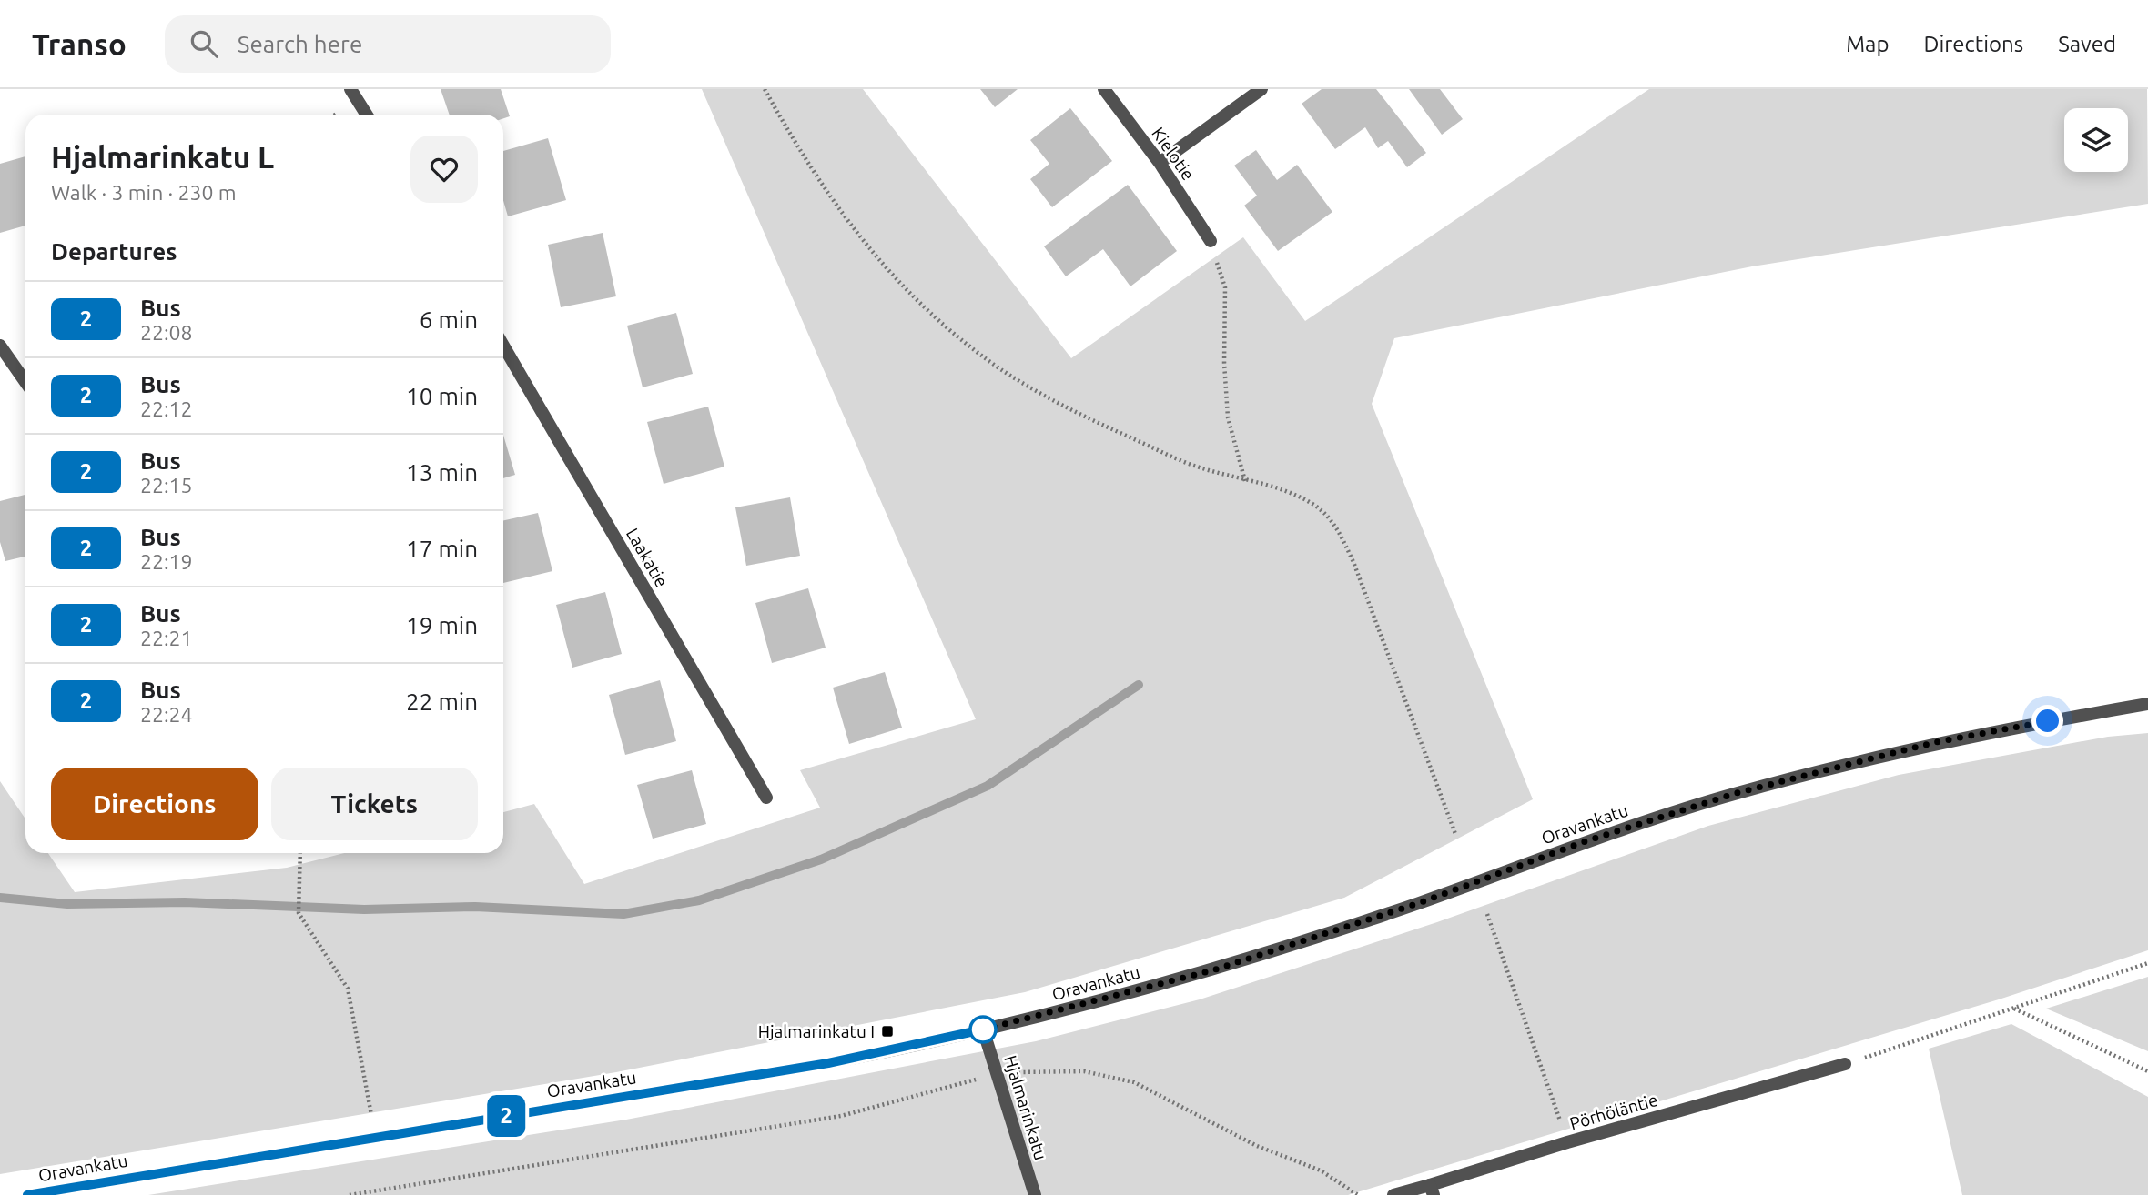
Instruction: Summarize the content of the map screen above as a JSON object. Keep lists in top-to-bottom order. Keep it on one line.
{"streets":{"street":["Kielotie","Laakatie","Oravankatu","Hjalmarinkatu","Pörhöläntie"]},"crossings":[["Oravankatu","Hjalmarinkatu"]],"places":{"transit":["Hjalmarinkatu I"]},"lines":["bus line 2"],"page":{"header":"Transo","search":"Search here","nav":["Map","Directions","Saved"],"on_map":"2","heading":[["Hjalmarinkatu L","Walk · 3 min · 230 m"],"Departures"],"list":[{"mark":"2","name":"Bus","note":"22:08","value":"6 min"},{"mark":"2","name":"Bus","note":"22:12","value":"10 min"},{"mark":"2","name":"Bus","note":"22:15","value":"13 min"},{"mark":"2","name":"Bus","note":"22:19","value":"17 min"},{"mark":"2","name":"Bus","note":"22:21","value":"19 min"},{"mark":"2","name":"Bus","note":"22:24","value":"22 min"}],"buttons":["Directions","Tickets"]}}
